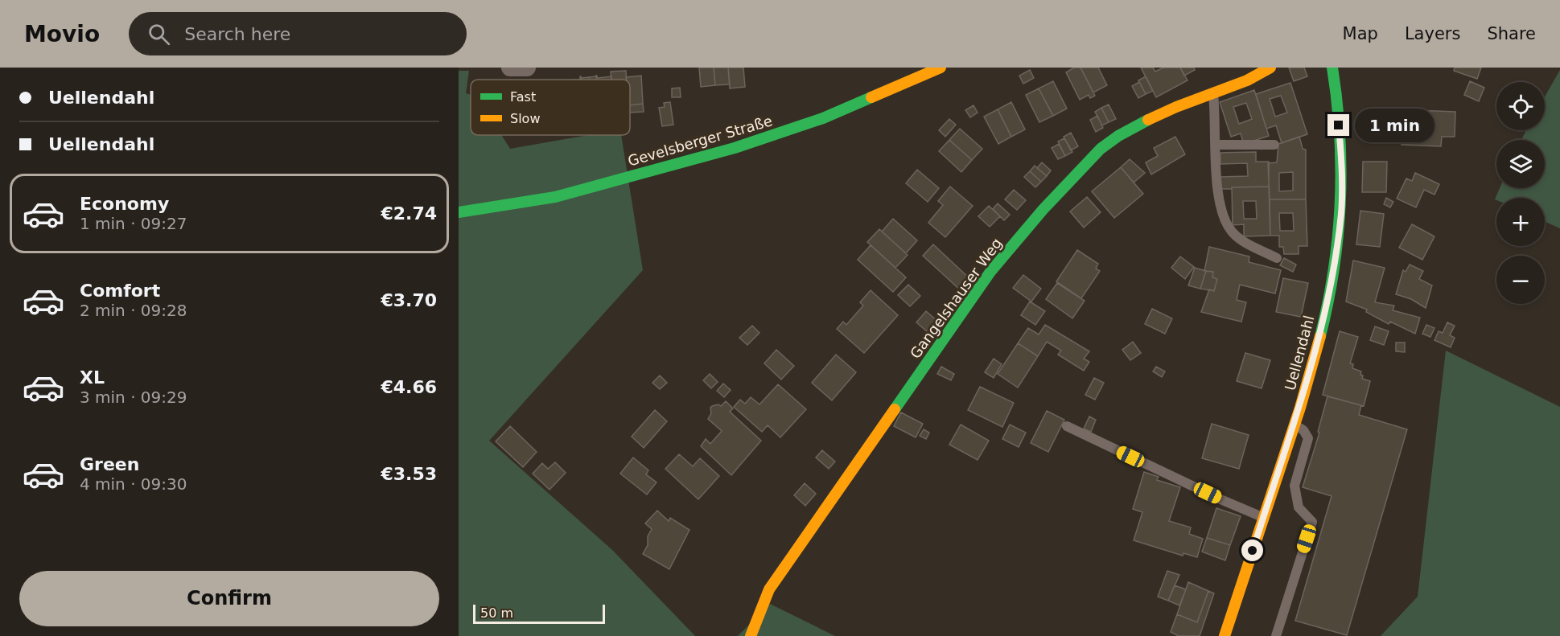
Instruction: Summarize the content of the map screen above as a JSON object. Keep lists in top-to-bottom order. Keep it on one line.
{"streets":{"main road":["Gevelsberger Straße","Gangelshauser Weg","Uellendahl"]},"legend":["Fast","Slow"],"scale_bar":"50 m","page":{"header":"Movio","search":"Search here","nav":["Map","Layers","Share"],"banner":["Uellendahl","Uellendahl"],"map_buttons":["+","−"],"bubble":"1 min","list":[{"name":"Economy","note":"1 min · 09:27","value":"€2.74"},{"name":"Comfort","note":"2 min · 09:28","value":"€3.70"},{"name":"XL","note":"3 min · 09:29","value":"€4.66"},{"name":"Green","note":"4 min · 09:30","value":"€3.53"}],"buttons":"Confirm","scale":"50 m"}}
